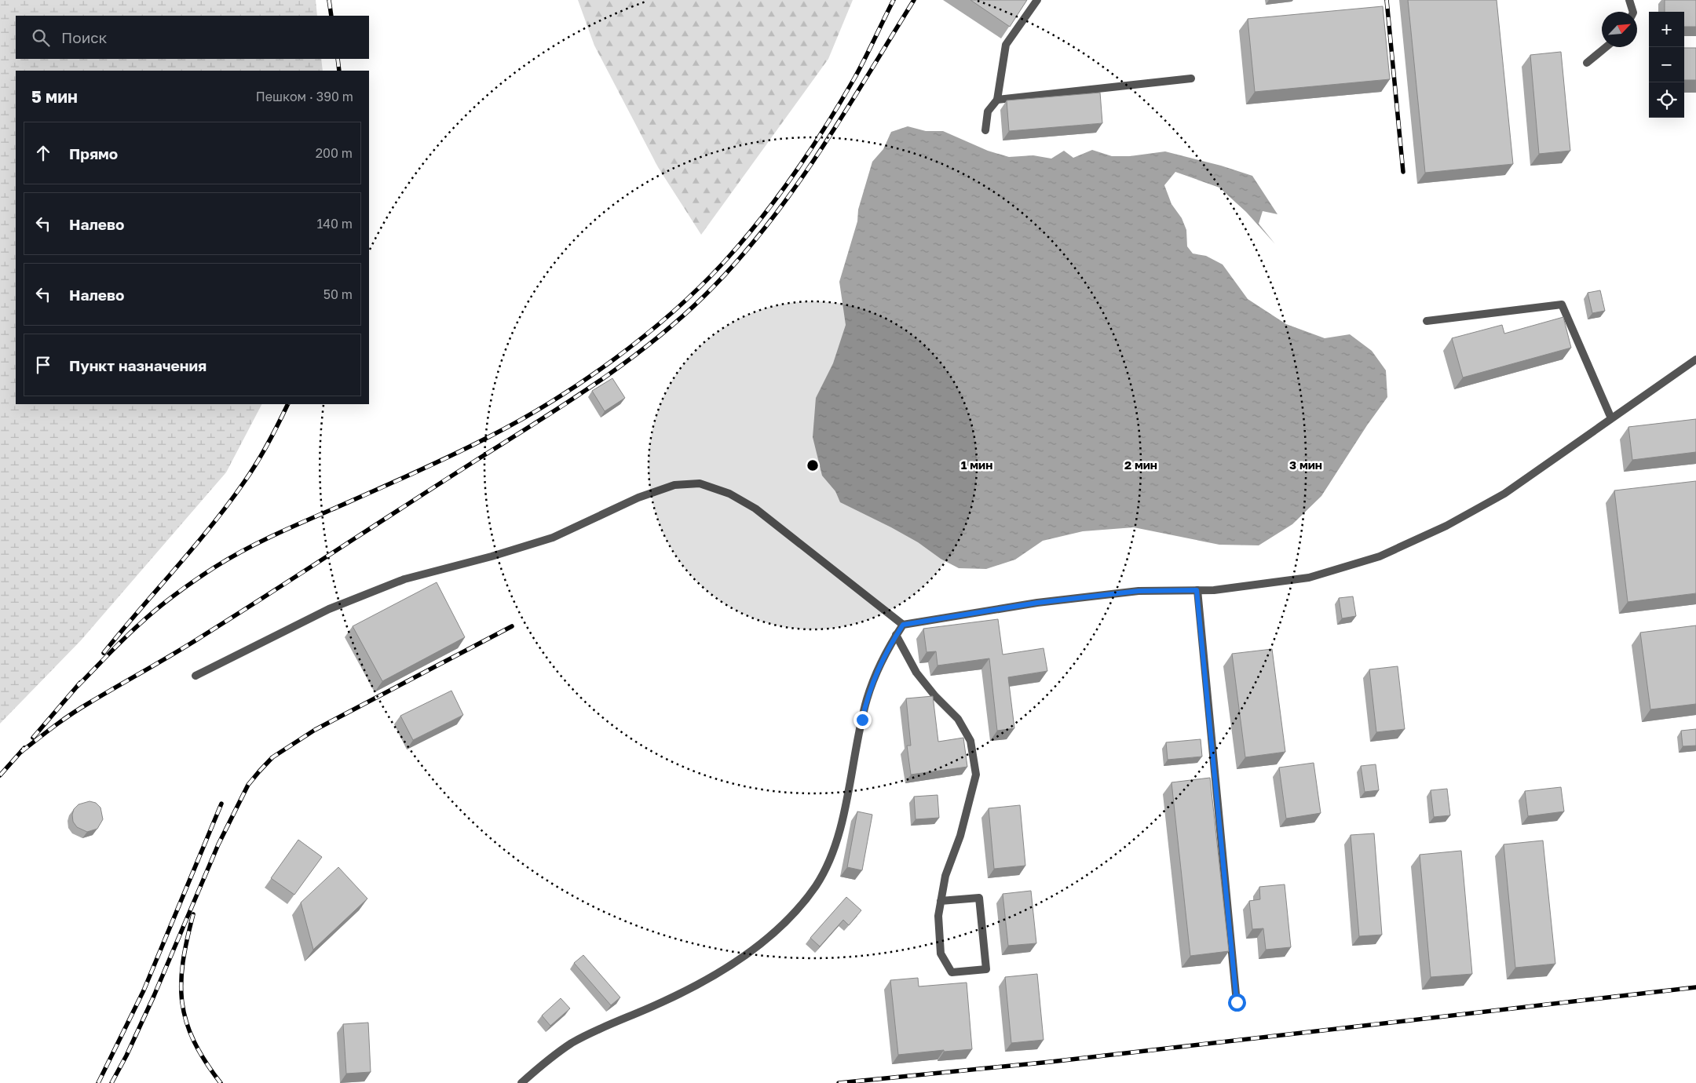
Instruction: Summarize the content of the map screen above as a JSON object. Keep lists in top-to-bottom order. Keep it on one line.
{"north":"top right","page":{"map_buttons":["+","−"],"search":"Поиск","heading":["5 мин","Пешком · 390 m"],"list":[["Прямо","200 m"],["Налево","140 m"],["Налево","50 m"],"Пункт назначения"]},"rings":["1 мин","2 мин","3 мин"]}
